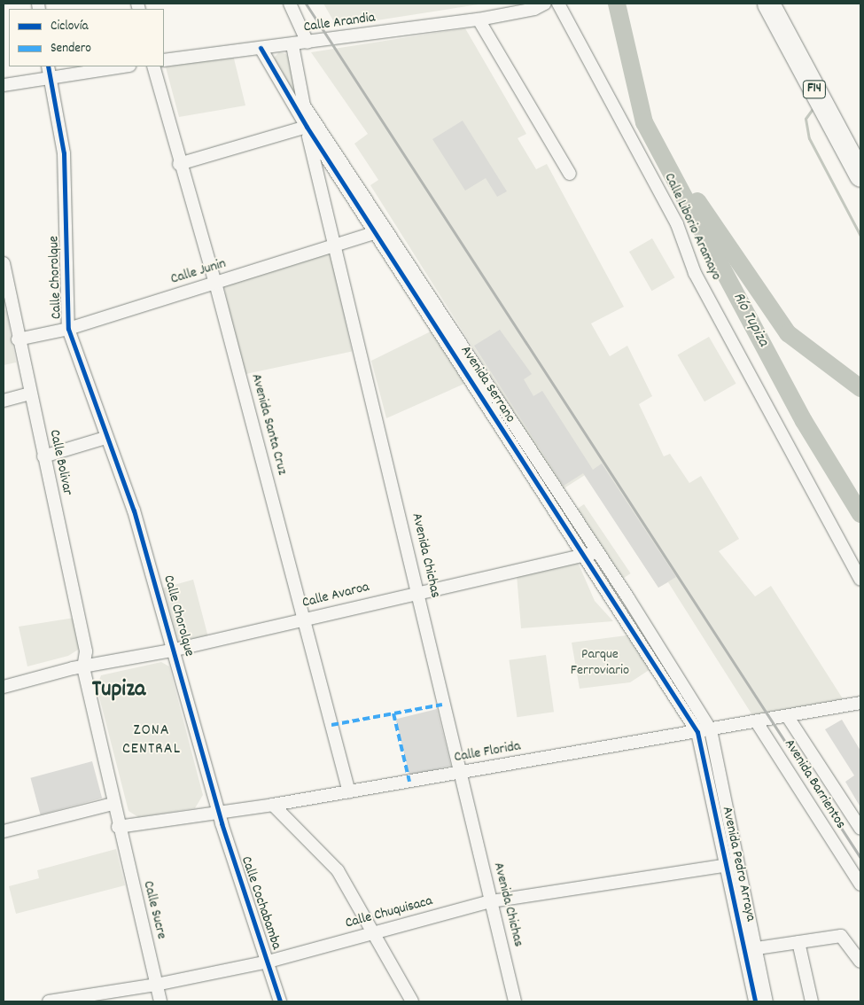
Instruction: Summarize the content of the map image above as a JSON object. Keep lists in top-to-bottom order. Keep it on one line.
{"streets":{"highway":["F14"],"street":["Calle Arandia","Calle Liborio Aramayo","Calle Junin","Calle Chorolque","Avenida Serrano","Avenida Santa Cruz","Calle Bolivar","Avenida Chichas","Calle Avaroa","Calle Florida","Avenida Barrientos","Avenida Pedro Arraya","Calle Cochabamba","Calle Sucre","Calle Chuquisaca"]},"crossings":[["Calle Arandia","Avenida Serrano"],["Calle Junin","Calle Chorolque"],["Calle Junin","Avenida Serrano"],["Calle Junin","Avenida Santa Cruz"],["Calle Junin","Calle Bolivar"],["Calle Junin","Avenida Chichas"],["Calle Chorolque","Calle Avaroa"],["Calle Chorolque","Calle Florida"],["Calle Chorolque","Calle Cochabamba"],["Avenida Serrano","Avenida Chichas"],["Avenida Serrano","Calle Avaroa"],["Avenida Serrano","Calle Florida"],["Avenida Serrano","Avenida Pedro Arraya"],["Avenida Santa Cruz","Calle Avaroa"],["Avenida Santa Cruz","Calle Florida"],["Calle Bolivar","Calle Avaroa"],["Calle Bolivar","Calle Sucre"],["Avenida Chichas","Calle Avaroa"],["Avenida Chichas","Calle Florida"],["Avenida Chichas","Calle Chuquisaca"],["Calle Florida","Avenida Barrientos"],["Calle Florida","Avenida Pedro Arraya"],["Calle Florida","Calle Cochabamba"],["Calle Florida","Calle Sucre"],["Avenida Pedro Arraya","Calle Chuquisaca"],["Calle Cochabamba","Calle Chuquisaca"],["Calle Sucre","Calle Chuquisaca"]],"districts":["Tupiza","ZONA CENTRAL"],"water":["Río Tupiza"],"parks":["Parque Ferroviario"],"legend":["Ciclovía","Sendero"]}
